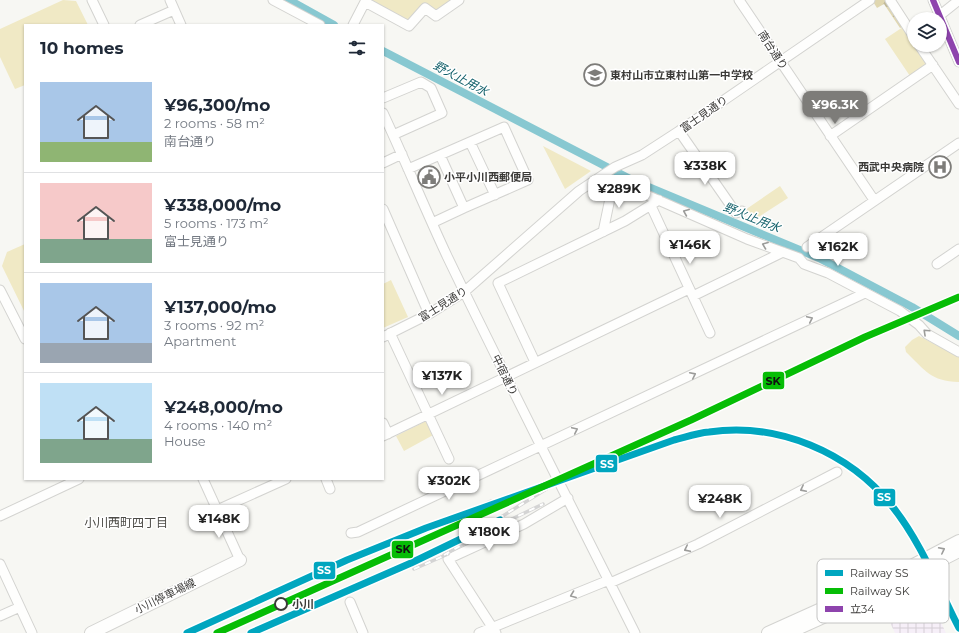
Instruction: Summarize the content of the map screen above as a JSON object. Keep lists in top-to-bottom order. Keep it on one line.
{"streets":{"main road":["小川停車場線"],"street":["南台通り","富士見通り","中宿通り"]},"crossings":[["南台通り","富士見通り"],["富士見通り","中宿通り"]],"districts":["小川西町四丁目"],"water":["野火止用水"],"places":{"school or university":["東村山市立東村山第一中学校"],"hospital":["西武中央病院"],"public building":["小平小川西郵便局"],"other":["小川"]},"lines":["transit line 立34","rail line SK","rail line SS"],"legend":["Railway SS","Railway SK","立34"],"page":{"heading":"10 homes","list":[{"name":"¥96,300/mo","note":"2 rooms · 58 m² · 南台通り"},{"name":"¥338,000/mo","note":"5 rooms · 173 m² · 富士見通り"},{"name":"¥137,000/mo","note":"3 rooms · 92 m² · Apartment"},{"name":"¥248,000/mo","note":"4 rooms · 140 m² · House"}],"price":["¥96.3K","¥338K","¥289K","¥146K","¥162K","¥137K","¥302K","¥248K","¥148K","¥180K"]}}
